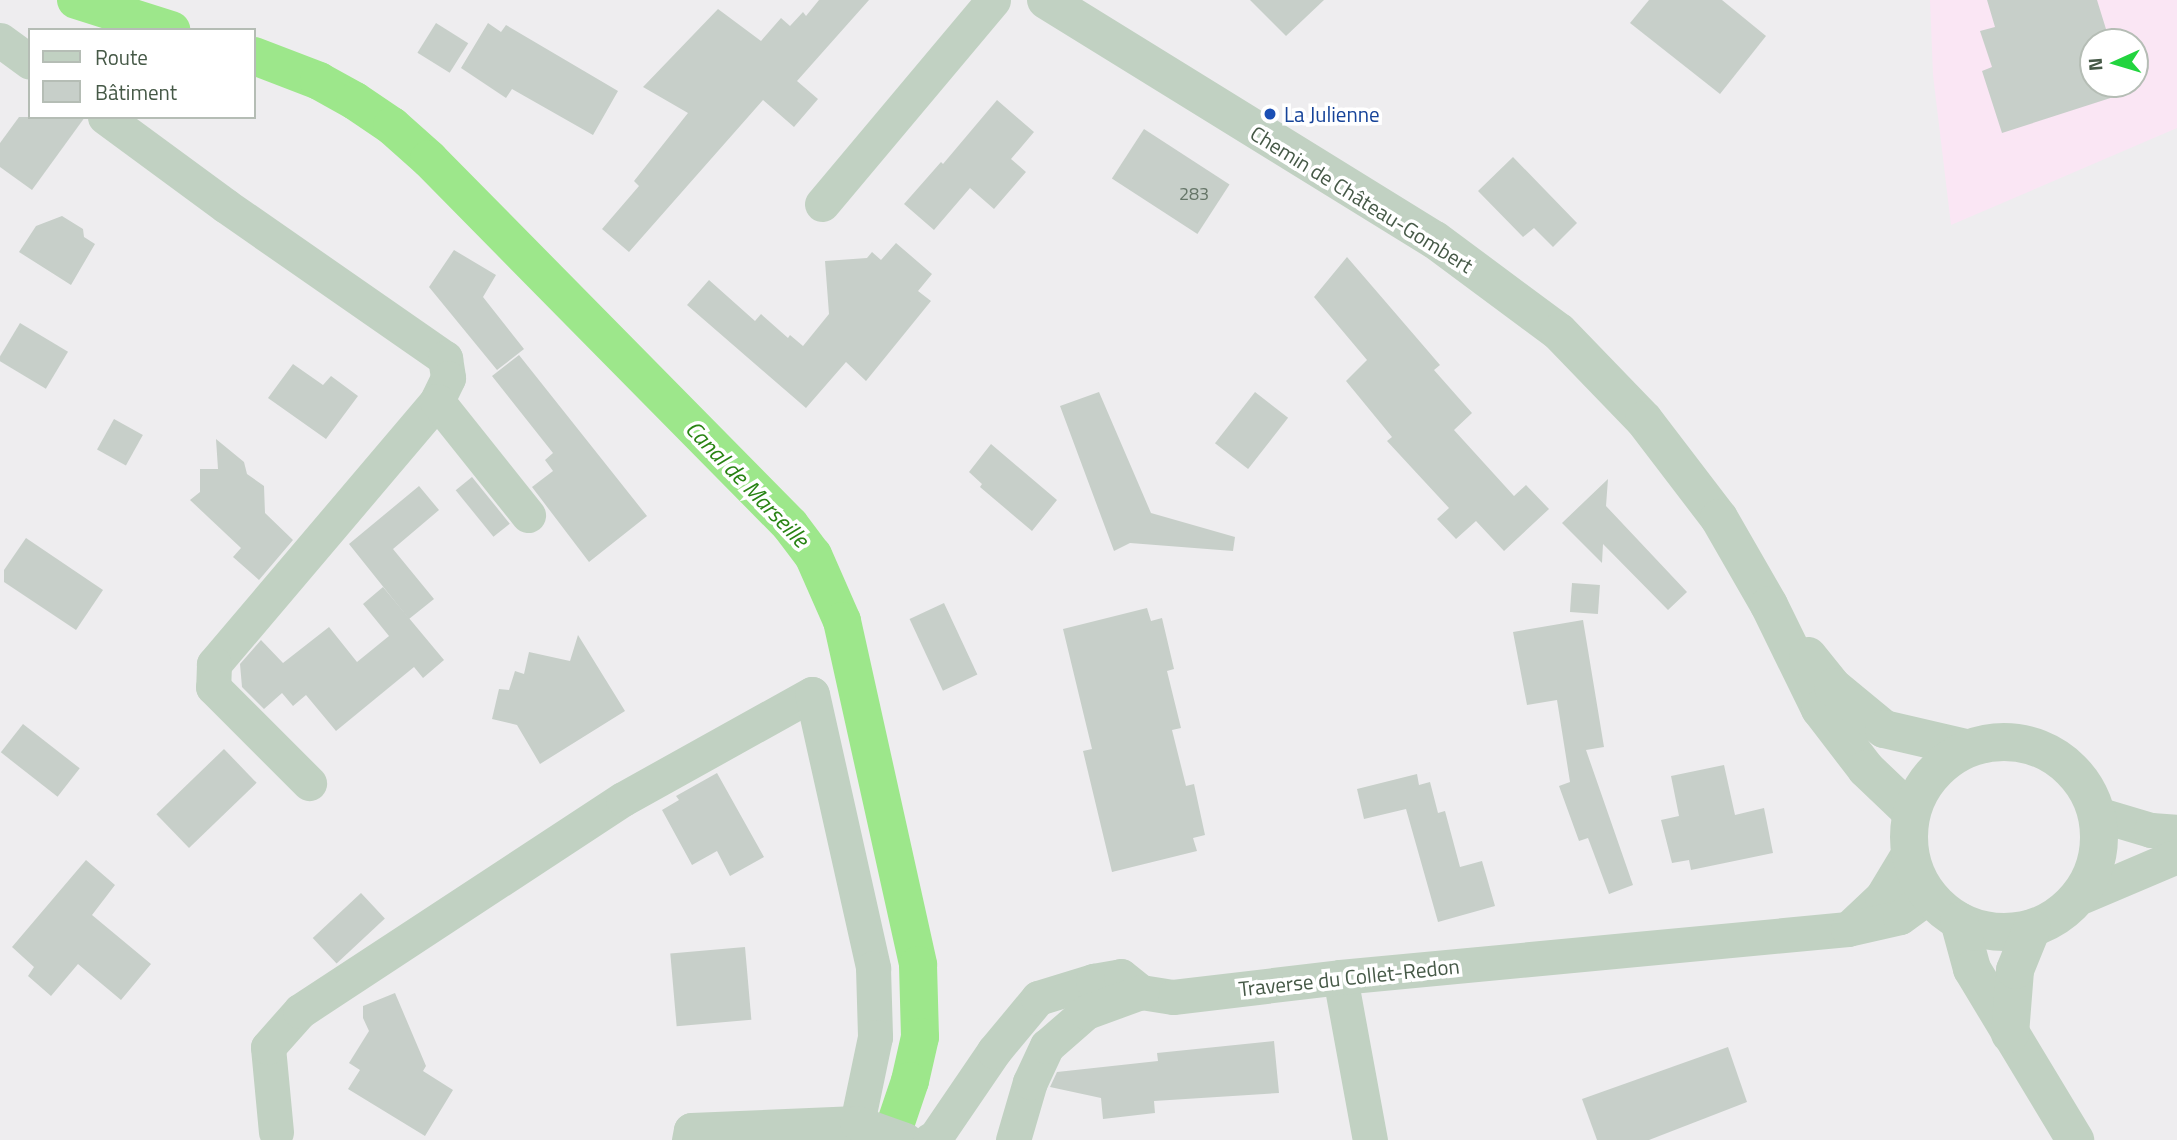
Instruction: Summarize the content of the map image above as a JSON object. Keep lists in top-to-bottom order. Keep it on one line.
{"streets":{"street":["Chemin de Château-Gombert","Traverse du Collet-Redon"]},"crossings":[["Chemin de Château-Gombert","Traverse du Collet-Redon"]],"water":["Canal de Marseille"],"places":["La Julienne"],"house_numbers":["283"],"legend":["Route","Bâtiment"],"north":"left"}
